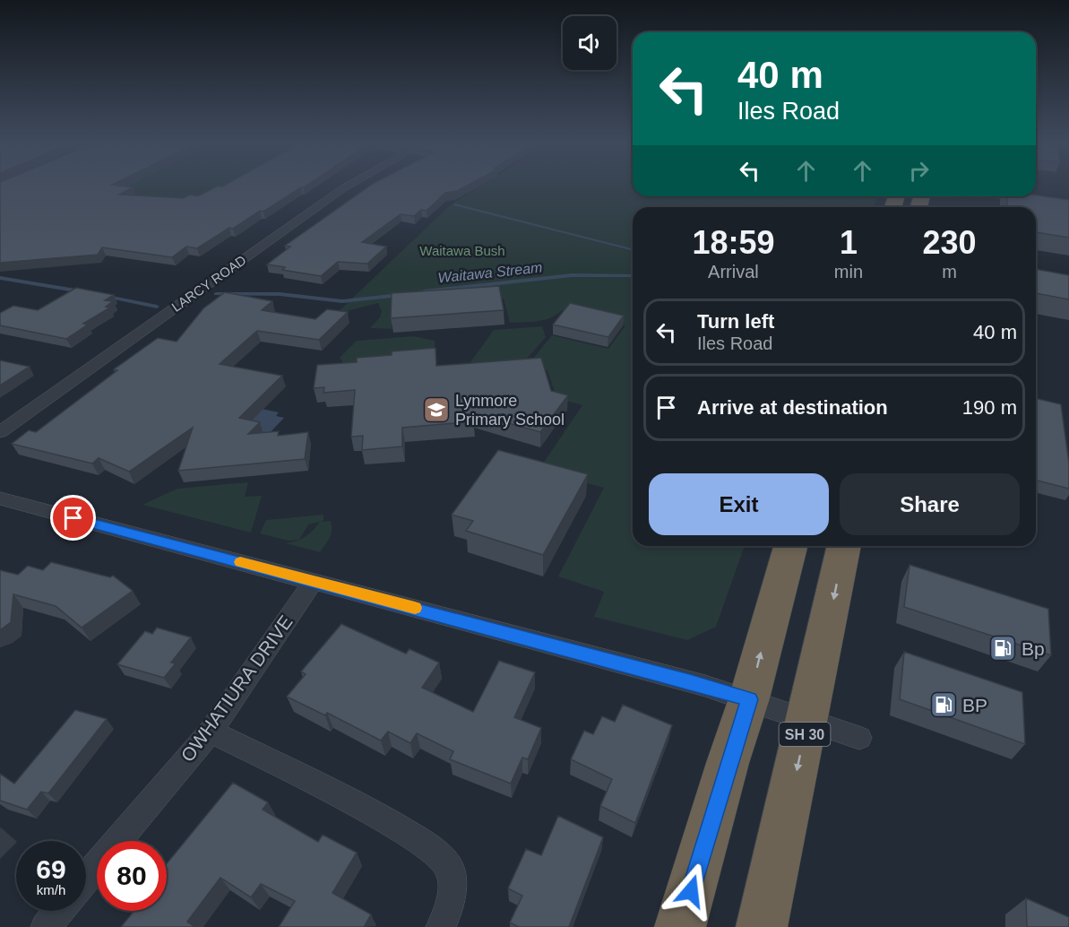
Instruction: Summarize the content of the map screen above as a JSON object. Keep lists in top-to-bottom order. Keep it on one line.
{"streets":{"highway":["SH 30"],"street":["LARCY ROAD","OWHATIURA DRIVE"]},"water":["Waitawa Stream"],"parks":["Waitawa Bush"],"places":{"school or university":["Lynmore Primary School"],"fuel station":["Bp","BP"]},"page":{"turn":["40 m","Iles Road"],"eta":["18:59","Arrival","1","min","230","m"],"list":[{"name":"Turn left","note":"Iles Road","value":"40 m"},{"name":"Arrive at destination","value":"190 m"}],"buttons":["Exit","Share"],"speed":"69 km/h","limit":"80"}}
